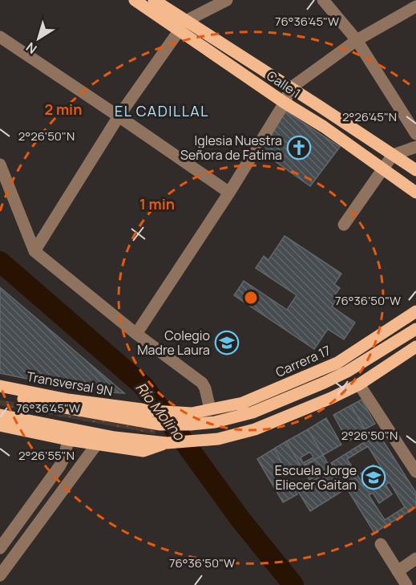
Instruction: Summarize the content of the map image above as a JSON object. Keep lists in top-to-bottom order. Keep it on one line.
{"streets":{"main road":["Calle 1","Carrera 17","Transversal 9N"]},"crossings":[["Carrera 17","Transversal 9N"]],"districts":["EL CADILLAL"],"water":["Río Molino"],"places":{"church":["Iglesia Nuestra Señora de Fatima"],"school or university":["Colegio Madre Laura","Escuela Jorge Eliecer Gaitan"]},"north":"bottom left","coordinates":["76°36'45\"W","2°26'45\"N","2°26'50\"N","76°36'50\"W","2°26'55\"N"],"rings":["2 min","1 min"]}
